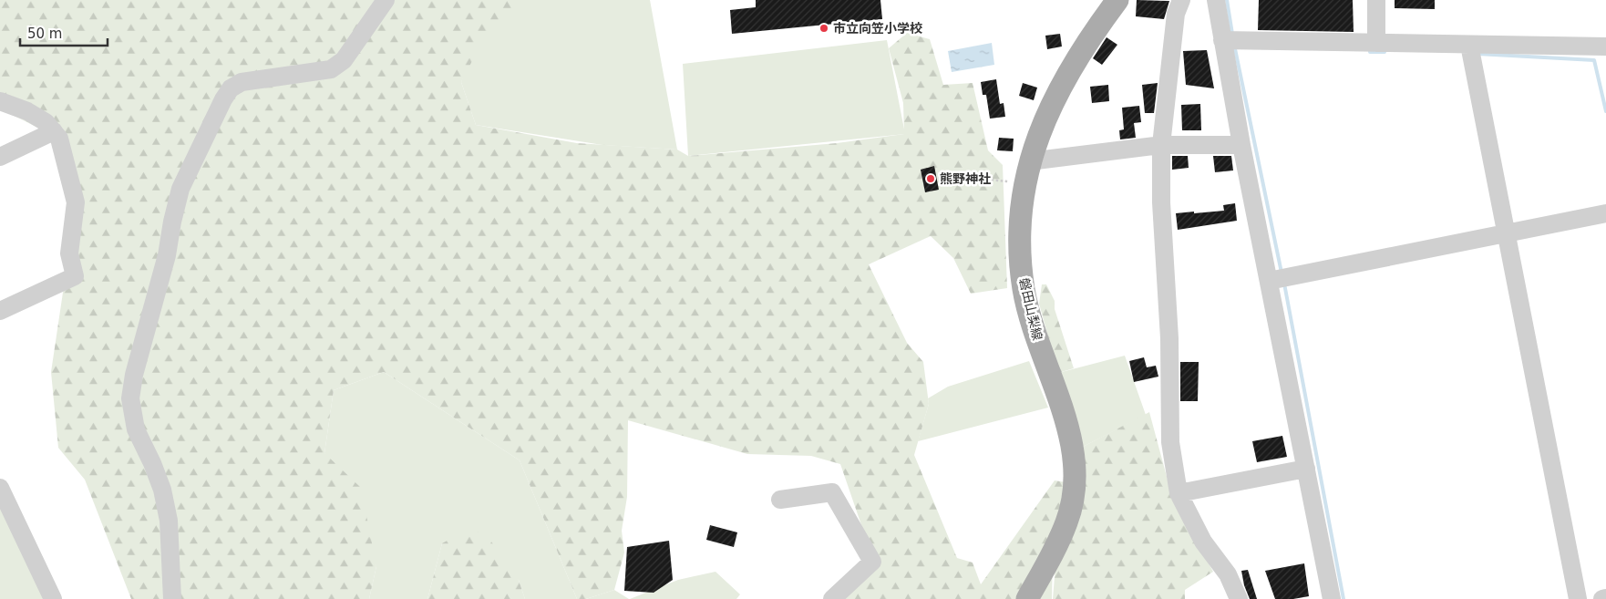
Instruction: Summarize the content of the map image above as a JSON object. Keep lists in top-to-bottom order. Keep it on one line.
{"streets":{"main road":["磐田山梨線"]},"places":["市立向笠小学校","熊野神社"],"scale_bar":"50 m"}
